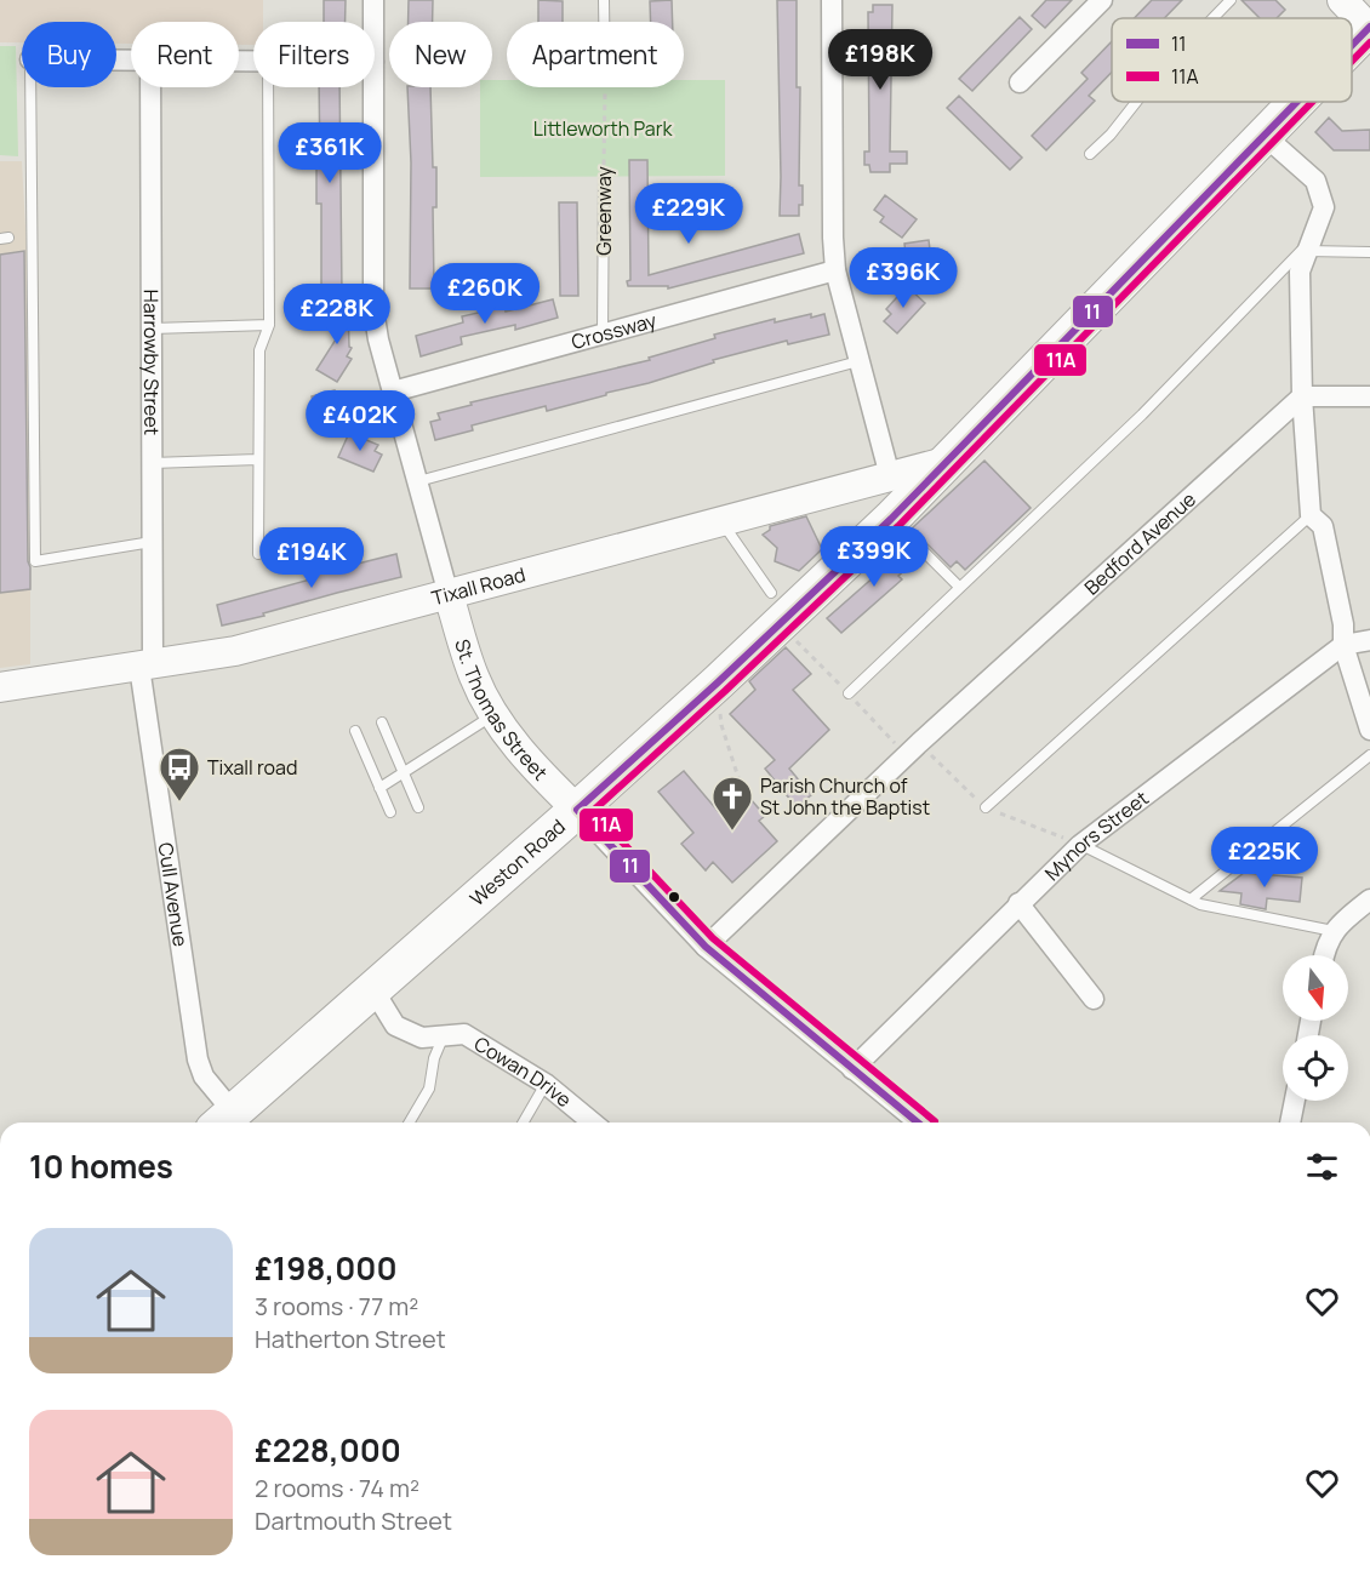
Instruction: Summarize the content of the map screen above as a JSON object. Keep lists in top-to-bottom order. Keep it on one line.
{"streets":{"highway":["Weston Road"],"street":["Crossway","Harrowby Street","Bedford Avenue","Tixall Road","St. Thomas Street","Mynors Street","Cull Avenue","Cowan Drive"],"lane":["Greenway"]},"crossings":[["Greenway","Crossway"],["Harrowby Street","Tixall Road"],["Harrowby Street","Cull Avenue"],["Tixall Road","St. Thomas Street"],["Tixall Road","Weston Road"],["Tixall Road","Cull Avenue"],["St. Thomas Street","Weston Road"],["Weston Road","Cull Avenue"],["Weston Road","Cowan Drive"]],"parks":["Littleworth Park"],"places":{"bus stop":["Tixall road"],"church":["Parish Church of St John the Baptist"]},"lines":["transit line 11","transit line 11A"],"legend":["11","11A"],"north":"bottom","page":{"chip":["Buy","Rent","Filters","New","Apartment"],"price":["£198K","£361K","£229K","£396K","£260K","£228K","£402K","£399K","£194K","£225K"],"heading":"10 homes","list":[{"name":"£198,000","note":"3 rooms · 77 m² · Hatherton Street"},{"name":"£228,000","note":"2 rooms · 74 m² · Dartmouth Street"}]}}
